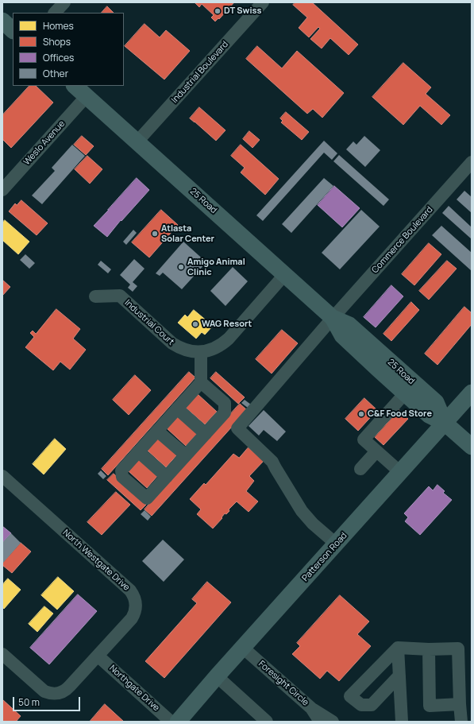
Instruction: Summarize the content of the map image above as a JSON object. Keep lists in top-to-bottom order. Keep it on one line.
{"streets":{"main road":["25 Road","Patterson Road"],"street":["Industrial Boulevard","Weslo Avenue","Commerce Boulevard","Industrial Court","North Westgate Drive","Foresight Circle","Northgate Drive"]},"crossings":[["Industrial Boulevard","25 Road"],["Weslo Avenue","25 Road"],["25 Road","Commerce Boulevard"],["25 Road","Industrial Court"],["25 Road","Patterson Road"],["Commerce Boulevard","Patterson Road"],["Patterson Road","Foresight Circle"],["North Westgate Drive","Northgate Drive"]],"places":["DT Swiss","Atlasta Solar Center","Amigo Animal Clinic","WAG Resort","C&F Food Store"],"legend":["Homes","Shops","Offices","Other"],"scale_bar":"50 m"}
